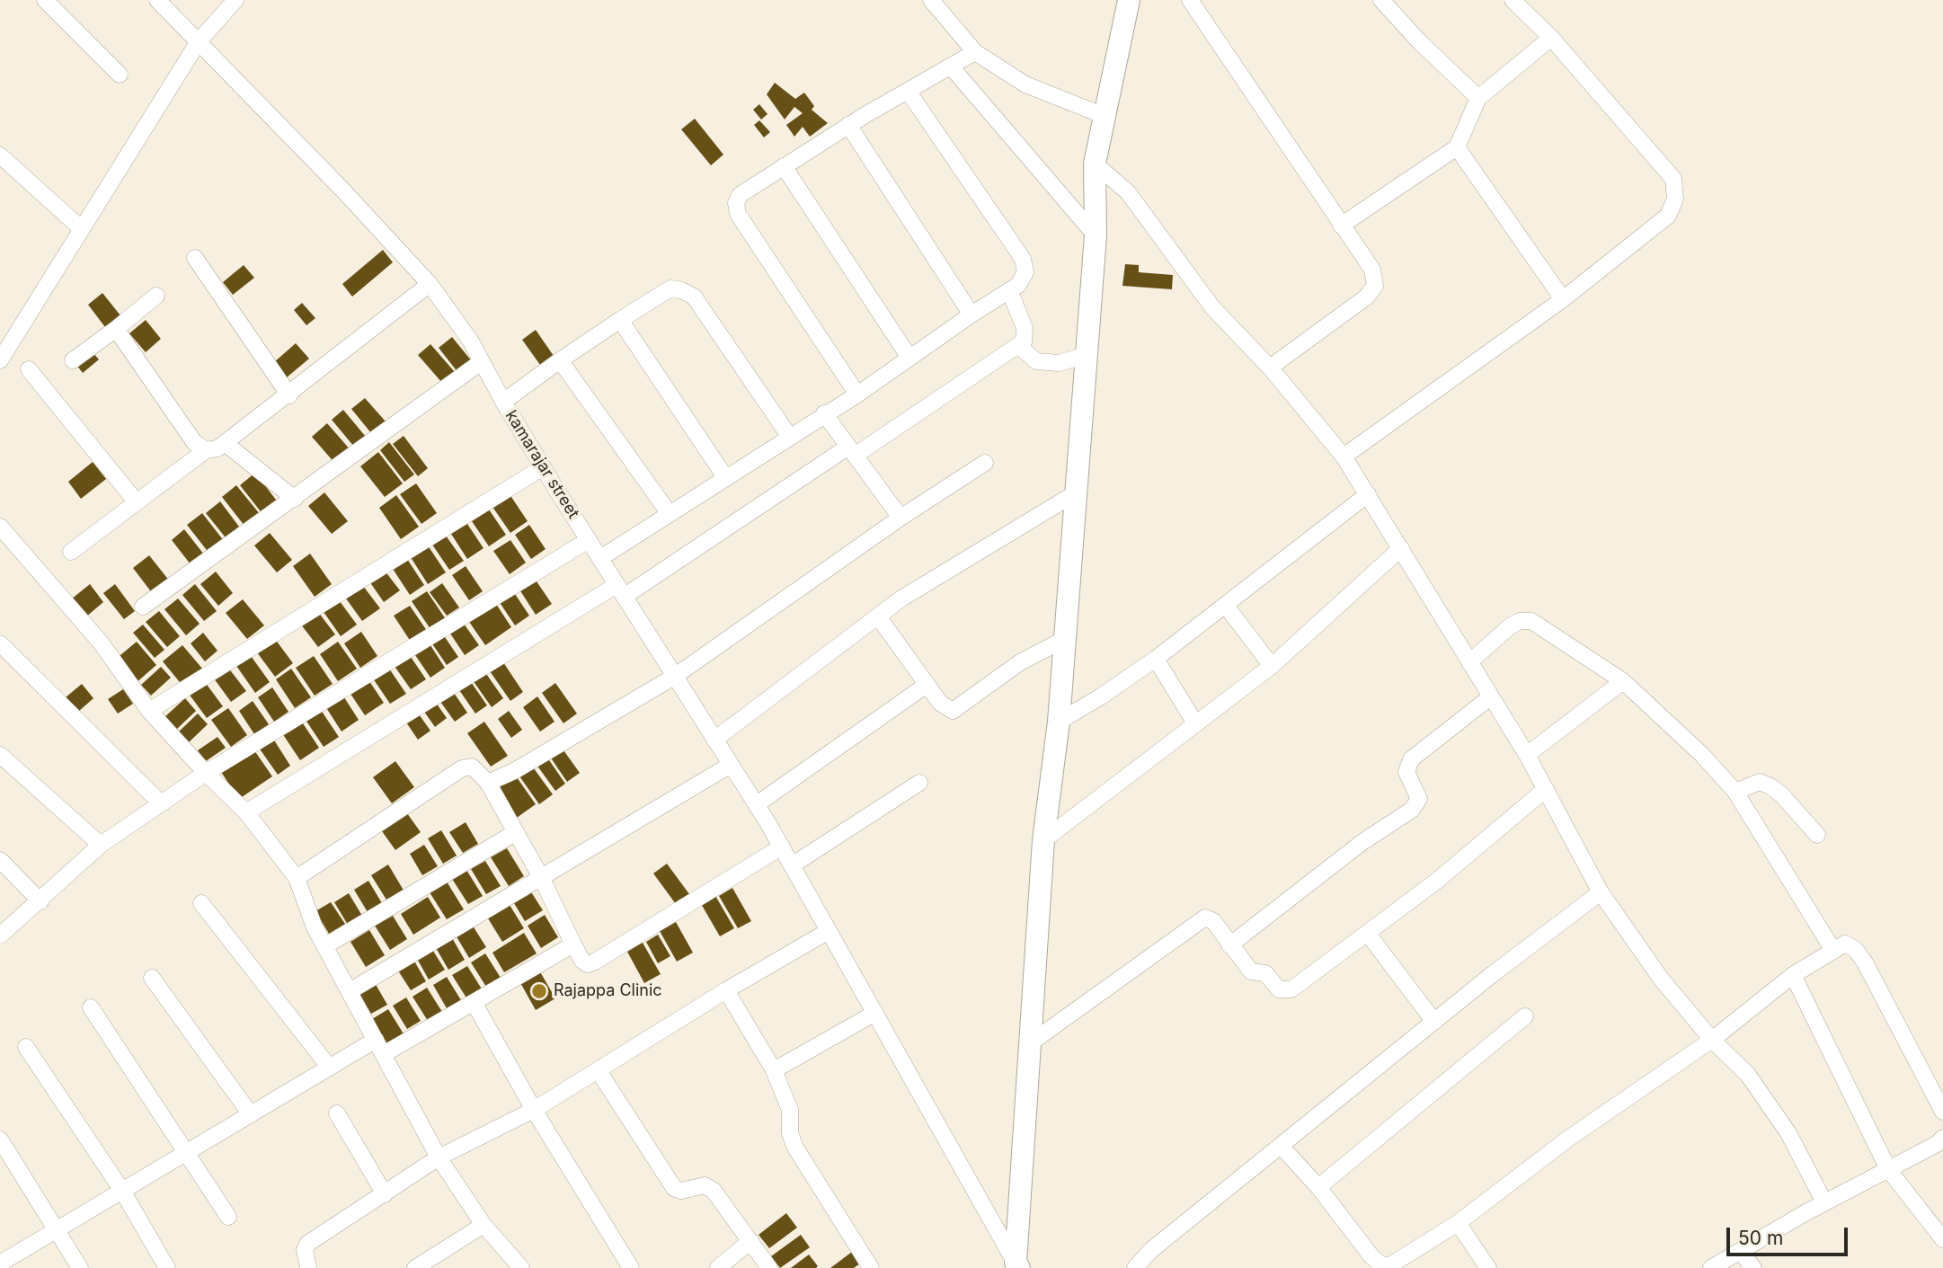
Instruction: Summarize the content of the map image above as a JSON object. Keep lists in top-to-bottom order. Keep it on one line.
{"streets":{"street":["kamarajar street"]},"places":["Rajappa Clinic"],"scale_bar":"50 m"}
